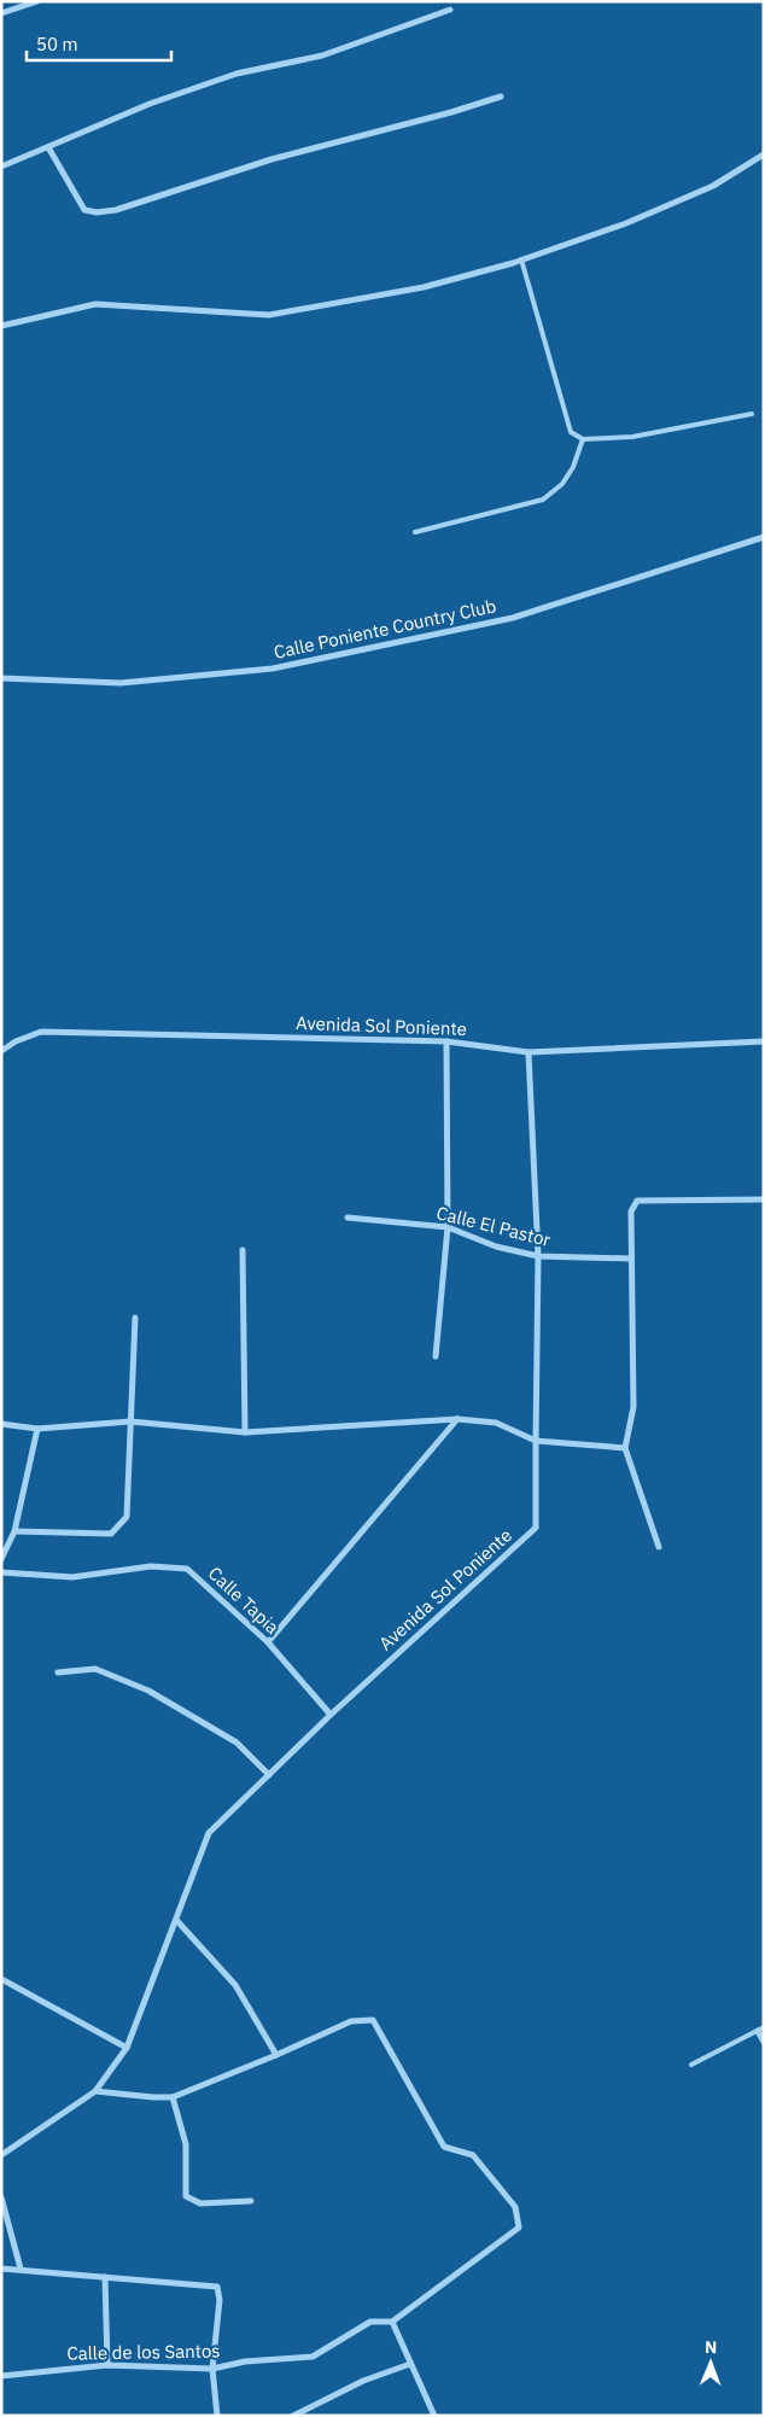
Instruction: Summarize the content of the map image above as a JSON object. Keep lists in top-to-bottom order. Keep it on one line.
{"streets":{"street":["Calle Poniente Country Club","Avenida Sol Poniente","Calle El Pastor","Calle Tapia","Calle de los Santos"]},"crossings":[["Avenida Sol Poniente","Calle El Pastor"],["Avenida Sol Poniente","Calle Tapia"]],"scale_bar":"50 m","north":"top"}
